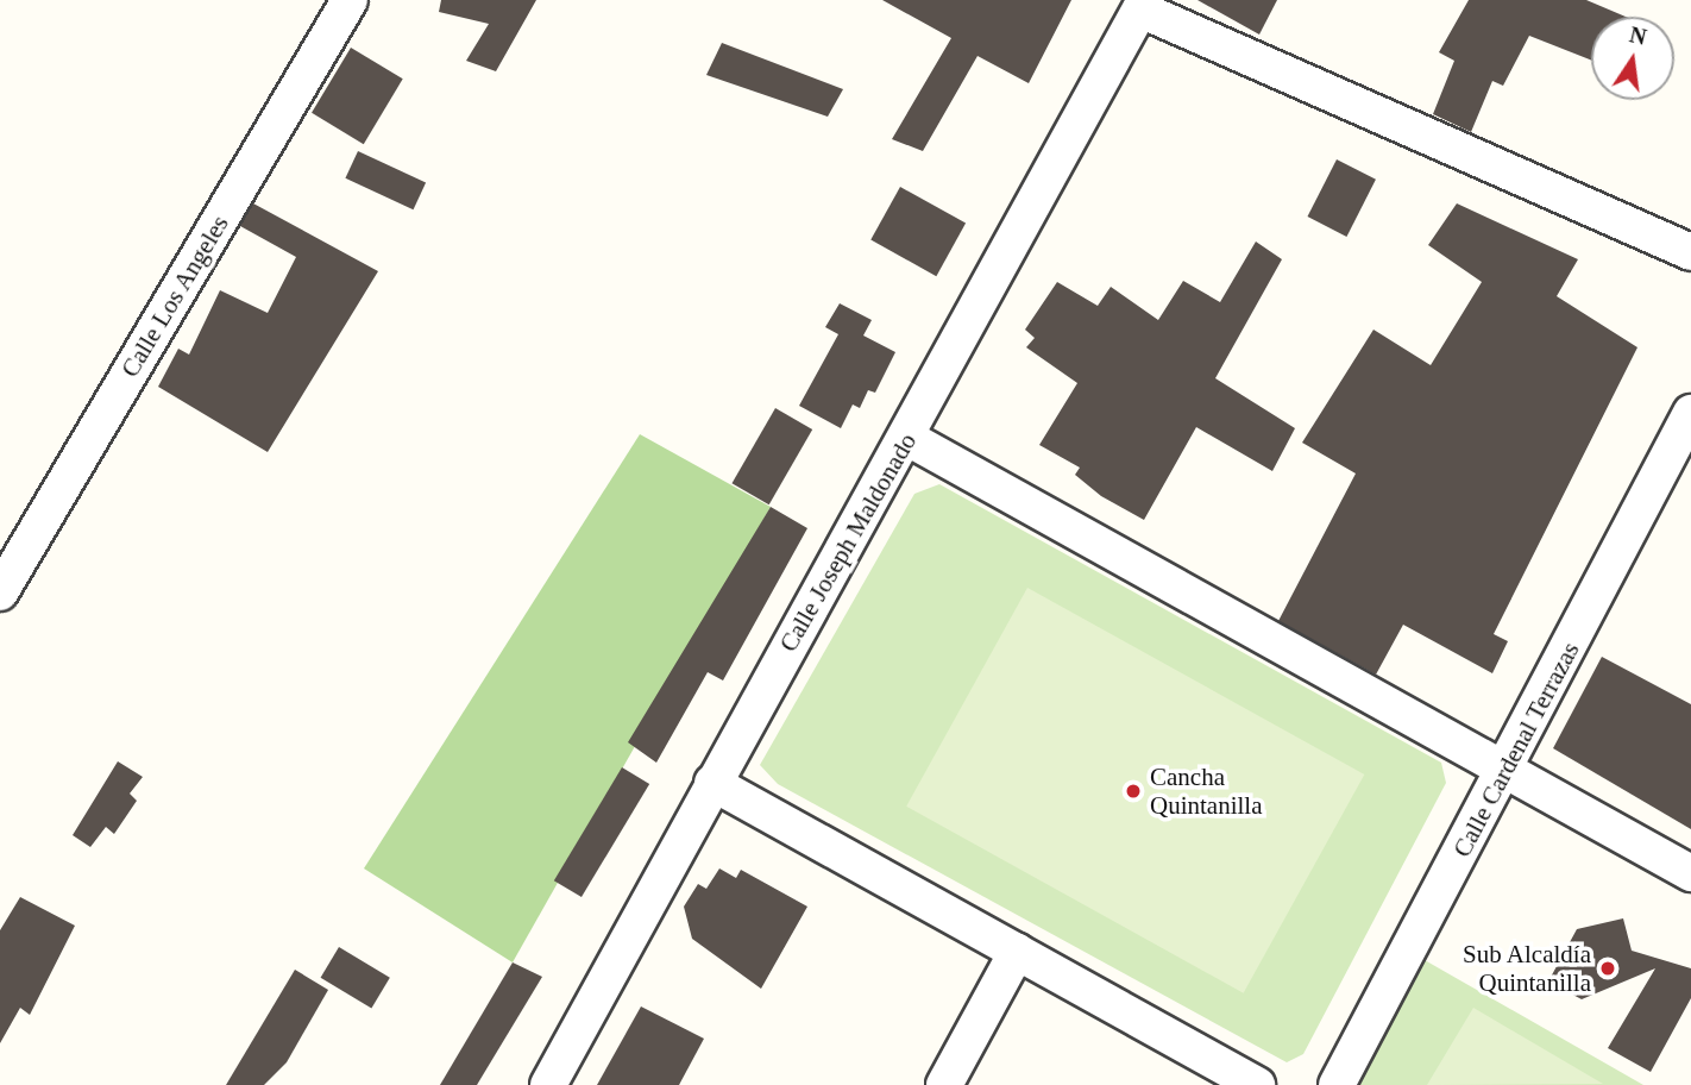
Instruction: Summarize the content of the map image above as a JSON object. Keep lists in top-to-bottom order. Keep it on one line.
{"streets":{"street":["Calle Los Angeles","Calle Joseph Maldonado","Calle Cardenal Terrazas"]},"places":["Cancha Quintanilla","Sub Alcaldía Quintanilla"],"north":"top"}
